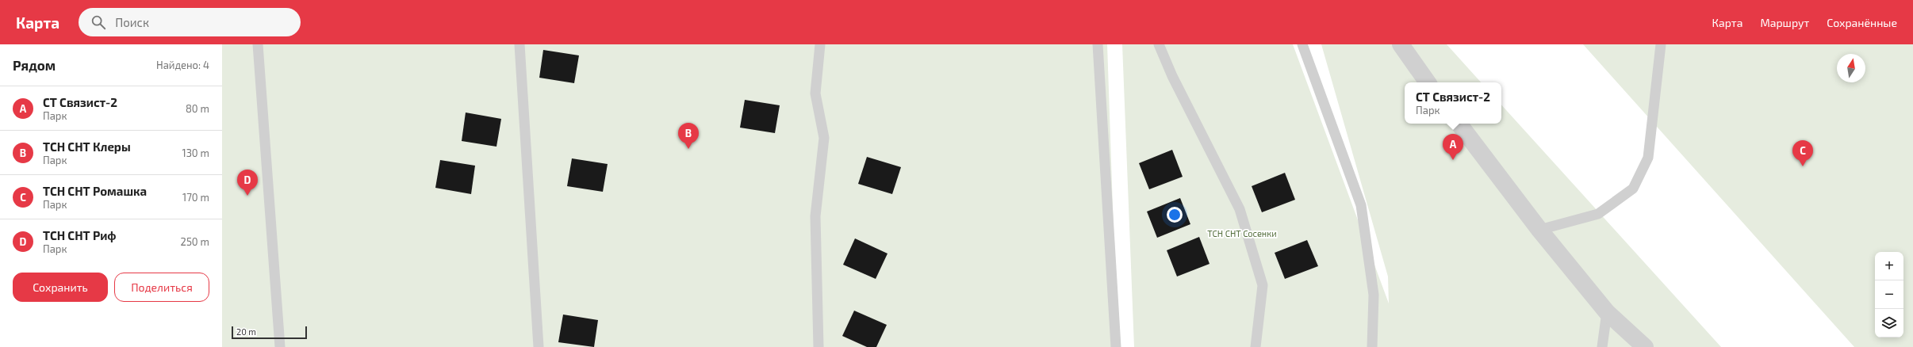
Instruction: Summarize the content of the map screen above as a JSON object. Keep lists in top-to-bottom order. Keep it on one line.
{"parks":["ТСН СНТ Сосенки"],"scale_bar":"20 m","north":"top","page":{"header":"Карта","search":"Поиск","nav":["Карта","Маршрут","Сохранённые"],"heading":["Рядом","Найдено: 4"],"popup":["СТ Связист-2","Парк"],"list":[{"mark":"A","name":"СТ Связист-2","note":"Парк","value":"80 m"},{"mark":"B","name":"ТСН СНТ Клеры","note":"Парк","value":"130 m"},{"mark":"C","name":"ТСН СНТ Ромашка","note":"Парк","value":"170 m"},{"mark":"D","name":"ТСН СНТ Риф","note":"Парк","value":"250 m"}],"pins":["B","A","C","D"],"map_buttons":["+","−"],"buttons":["Сохранить","Поделиться"],"scale":"20 m"}}
